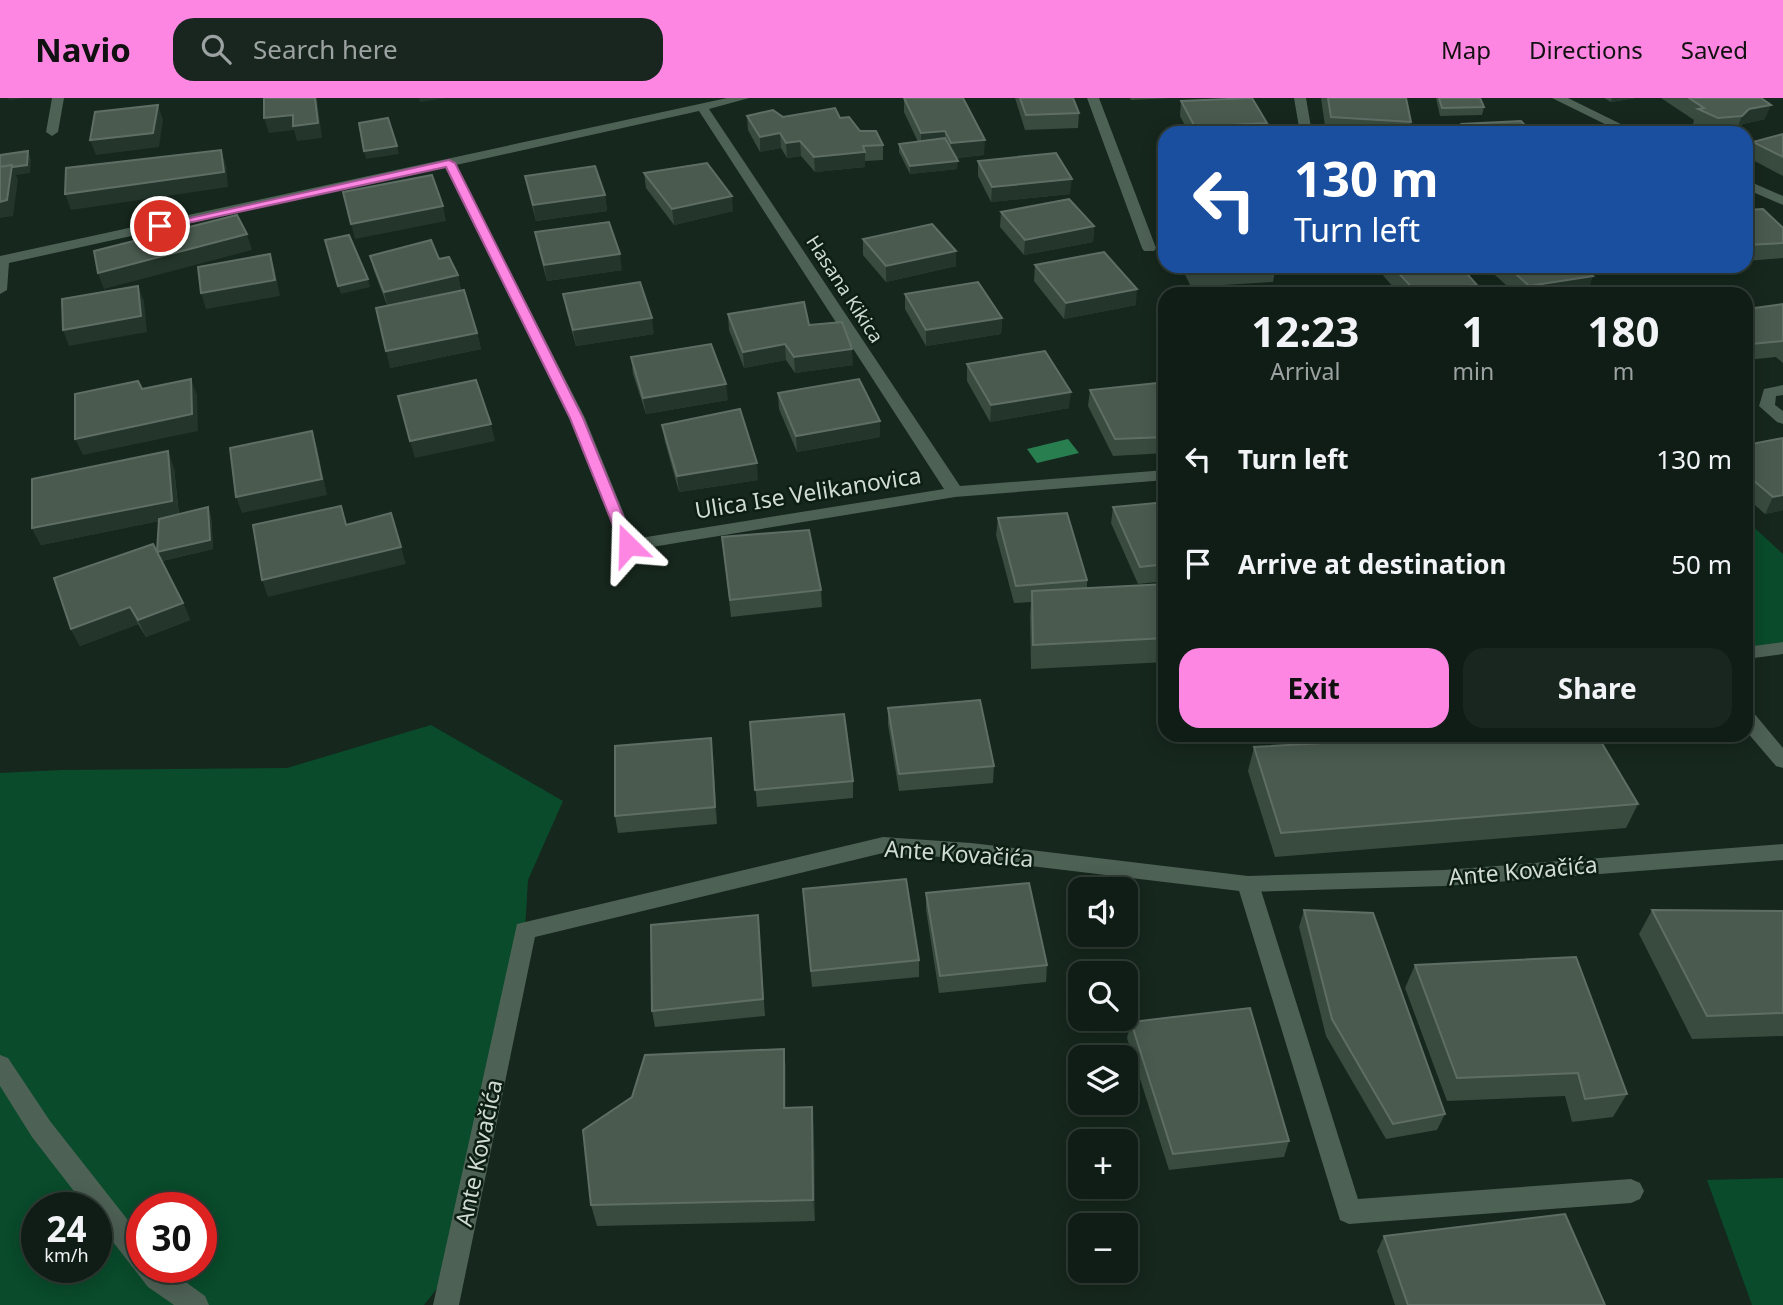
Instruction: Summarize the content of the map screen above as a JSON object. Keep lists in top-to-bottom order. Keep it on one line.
{"streets":{"street":["Hasana Kikica","Ulica Ise Velikanovica","Ante Kovačića"]},"crossings":[["Hasana Kikica","Ulica Ise Velikanovica"]],"page":{"header":"Navio","search":"Search here","nav":["Map","Directions","Saved"],"turn":["130 m","Turn left"],"eta":["12:23","Arrival","1","min","180","m"],"list":[{"name":"Turn left","value":"130 m"},{"name":"Arrive at destination","value":"50 m"}],"buttons":["Exit","Share"],"map_buttons":["+","−"],"speed":"24 km/h","limit":"30"}}
